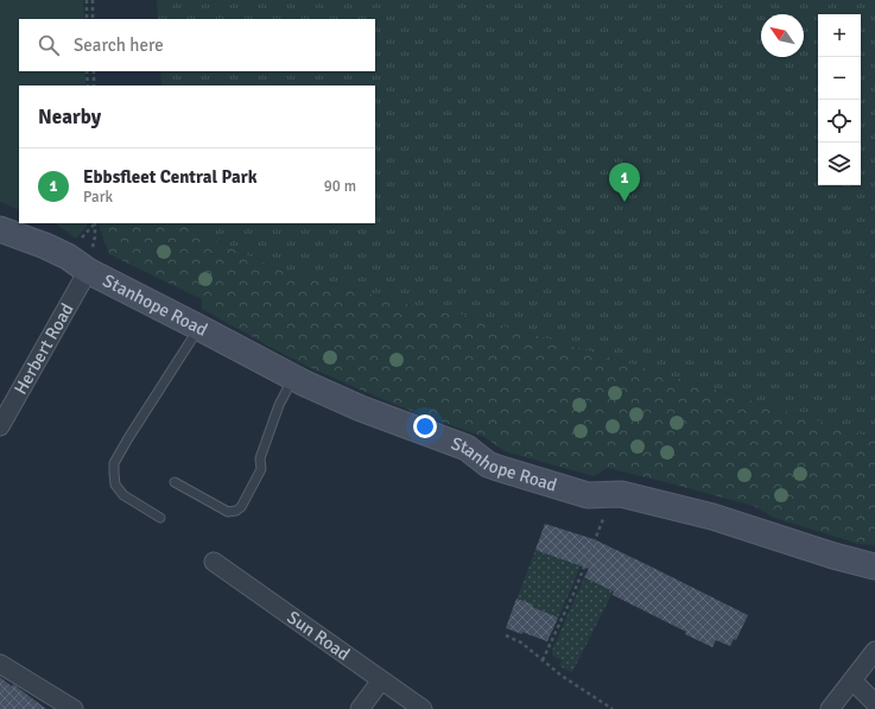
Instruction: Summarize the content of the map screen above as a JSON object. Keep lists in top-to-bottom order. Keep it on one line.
{"streets":{"main road":["Stanhope Road"],"street":["Herbert Road","Sun Road"]},"crossings":[["Stanhope Road","Herbert Road"]],"north":"top left","page":{"map_buttons":["+","−"],"search":"Search here","heading":"Nearby","list":[{"mark":"1","name":"Ebbsfleet Central Park","note":"Park","value":"90 m"}],"pins":"1"}}
